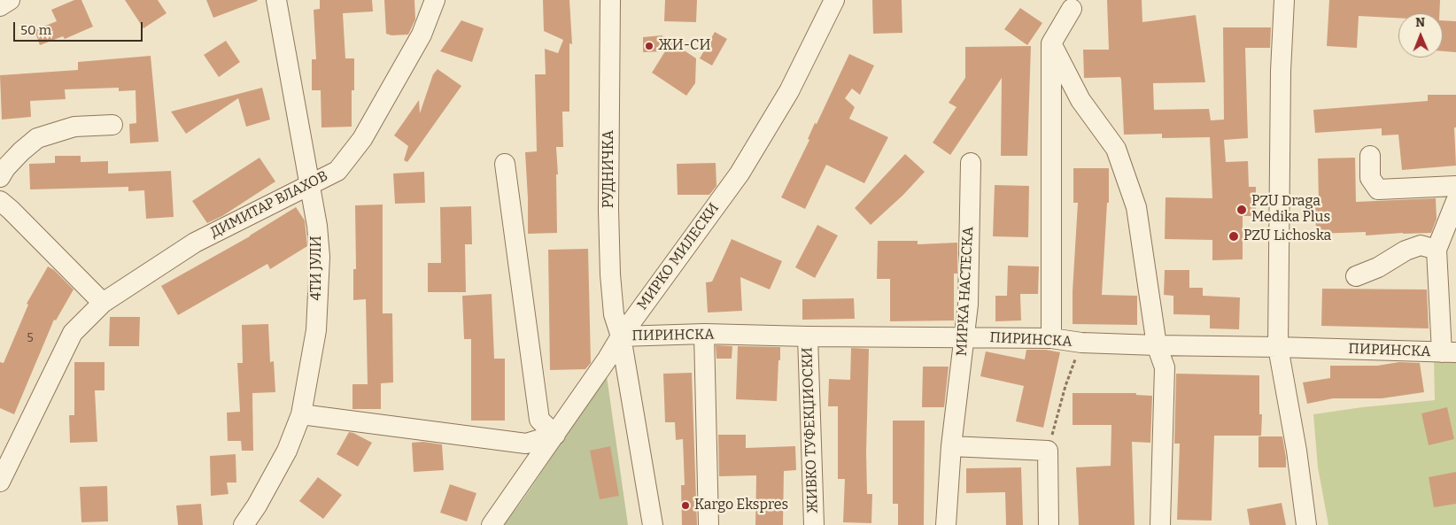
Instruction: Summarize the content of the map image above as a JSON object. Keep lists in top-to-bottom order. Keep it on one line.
{"streets":{"street":["РУДНИЧКА","ДИМИТАР ВЛАХОВ","МИРКО МИЛЕСКИ","4ТИ ЈУЛИ","МИРКА НАСТЕСКА","ПИРИНСКА","ЖИВКО ТУФЕКЏИОСКИ"]},"crossings":[["РУДНИЧКА","МИРКО МИЛЕСКИ"],["РУДНИЧКА","ПИРИНСКА"],["ДИМИТАР ВЛАХОВ","4ТИ ЈУЛИ"],["МИРКО МИЛЕСКИ","ПИРИНСКА"],["МИРКА НАСТЕСКА","ПИРИНСКА"],["ПИРИНСКА","ЖИВКО ТУФЕКЏИОСКИ"]],"places":["ЖИ-СИ","PZU Draga Medika Plus","PZU Lichoska","Kargo Ekspres"],"house_numbers":["5"],"scale_bar":"50 m","north":"top"}
